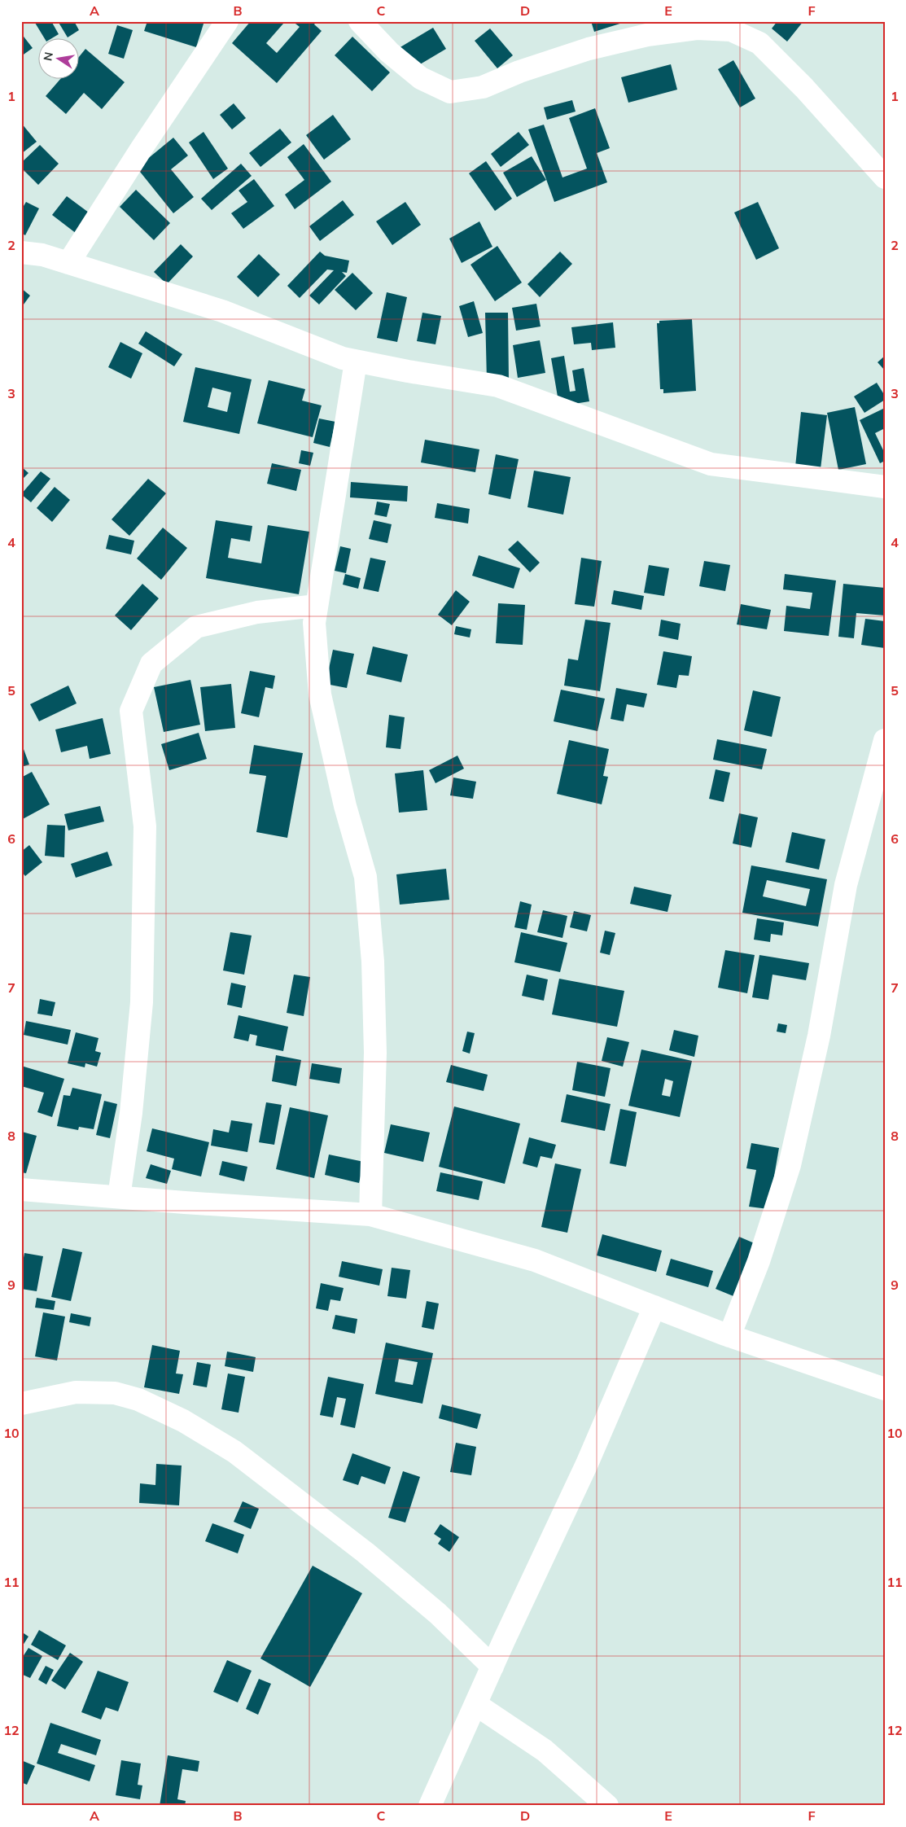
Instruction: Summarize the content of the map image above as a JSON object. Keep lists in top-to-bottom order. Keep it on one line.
{"north":"left","grid":{"columns":["A","B","C","D","E","F"],"rows":["1","2","3","4","5","6","7","8","9","10","11","12"]}}
